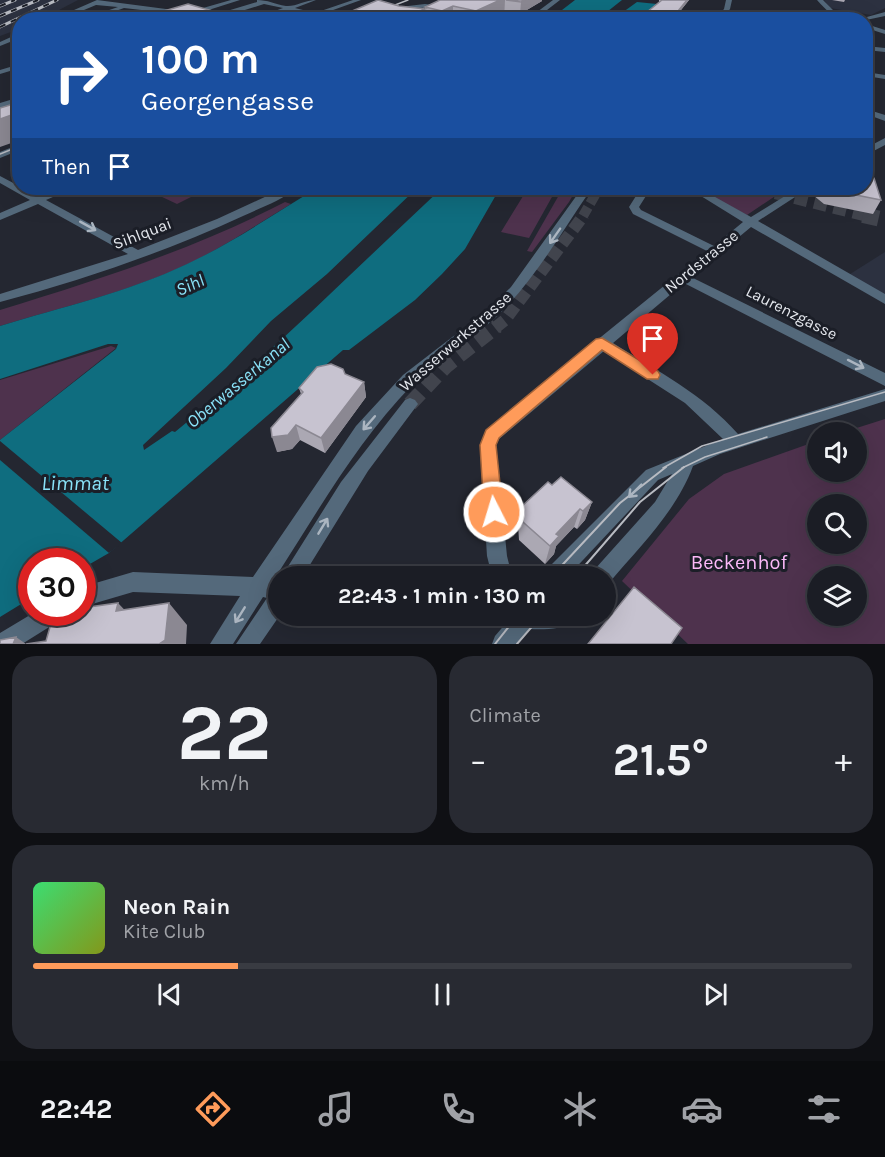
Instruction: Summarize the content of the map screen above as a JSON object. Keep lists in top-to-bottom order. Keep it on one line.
{"streets":{"street":["Sihlquai","Nordstrasse","Laurenzgasse","Wasserwerkstrasse"]},"crossings":[["Nordstrasse","Laurenzgasse"]],"water":["Sihl","Oberwasserkanal","Limmat"],"parks":["Beckenhof"],"page":{"turn":["100 m","Georgengasse"],"then":"Then","limit":"30","trip":"22:43 · 1 min · 130 m","tile":[["22","km/h"],"Climate"],"heat":["−","21.5°","+"],"song":["Neon Rain","Kite Club"],"tabs":"22:42"}}
